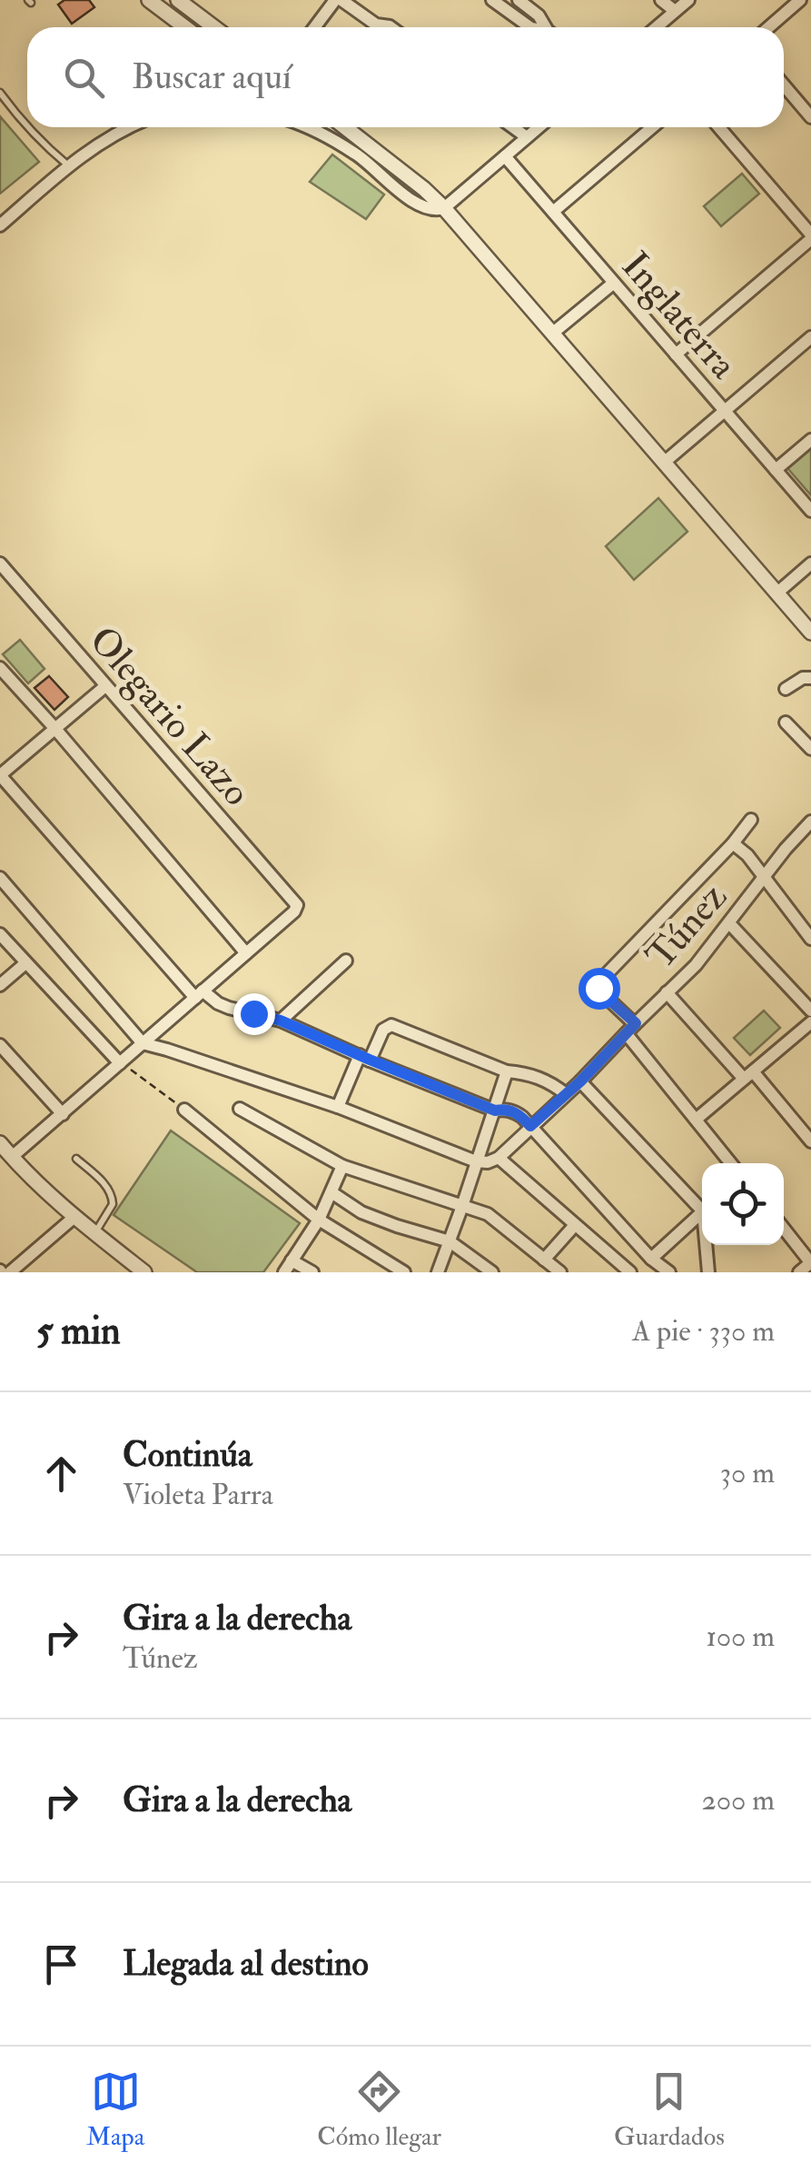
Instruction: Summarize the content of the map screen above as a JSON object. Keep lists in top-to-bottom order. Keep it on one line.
{"streets":{"street":["Inglaterra","Olegario Lazo","Túnez"]},"page":{"search":"Buscar aquí","heading":["5 min","A pie · 330 m"],"list":[["Continúa","Violeta Parra","30 m"],["Gira a la derecha","Túnez","100 m"],["Gira a la derecha","200 m"],"Llegada al destino"],"nav":["Mapa","Cómo llegar","Guardados"]}}
